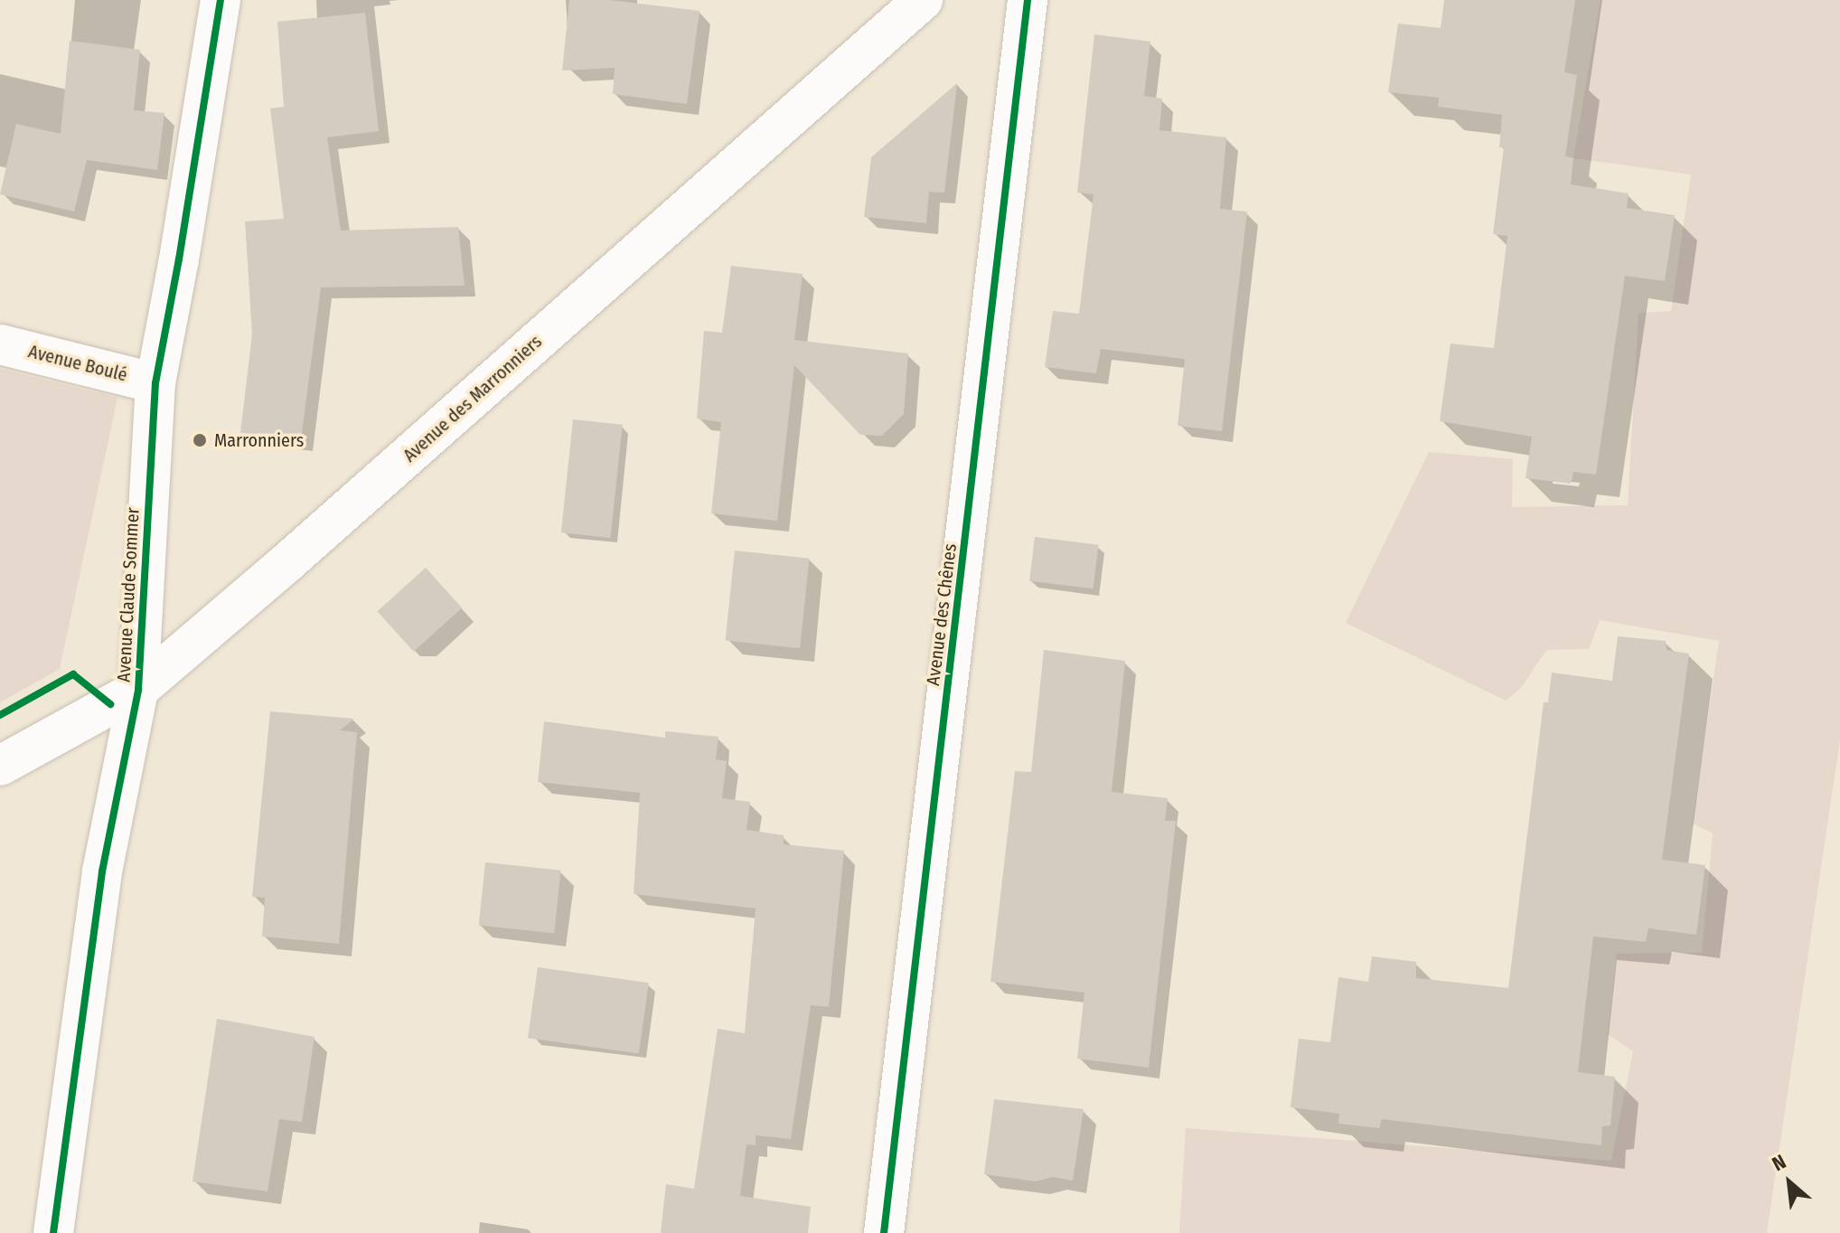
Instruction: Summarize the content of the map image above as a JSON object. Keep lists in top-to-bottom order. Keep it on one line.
{"streets":{"street":["Avenue Boulé","Avenue des Marronniers","Avenue Claude Sommer","Avenue des Chênes"]},"crossings":[["Avenue Boulé","Avenue Claude Sommer"],["Avenue des Marronniers","Avenue Claude Sommer"]],"places":["Marronniers"],"north":"top left"}
